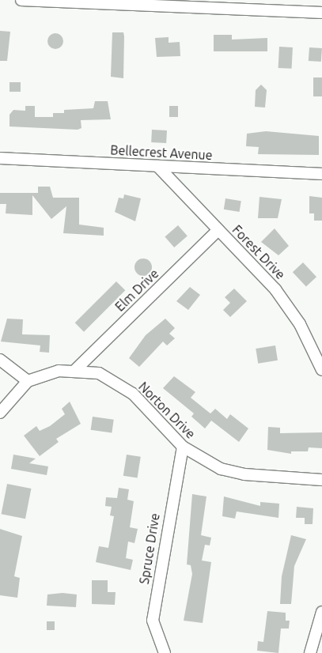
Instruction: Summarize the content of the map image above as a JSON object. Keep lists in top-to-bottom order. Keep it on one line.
{"streets":{"street":["Bellecrest Avenue","Forest Drive","Elm Drive","Norton Drive","Spruce Drive"]},"crossings":[["Bellecrest Avenue","Forest Drive"],["Forest Drive","Elm Drive"],["Elm Drive","Norton Drive"],["Norton Drive","Spruce Drive"]]}
